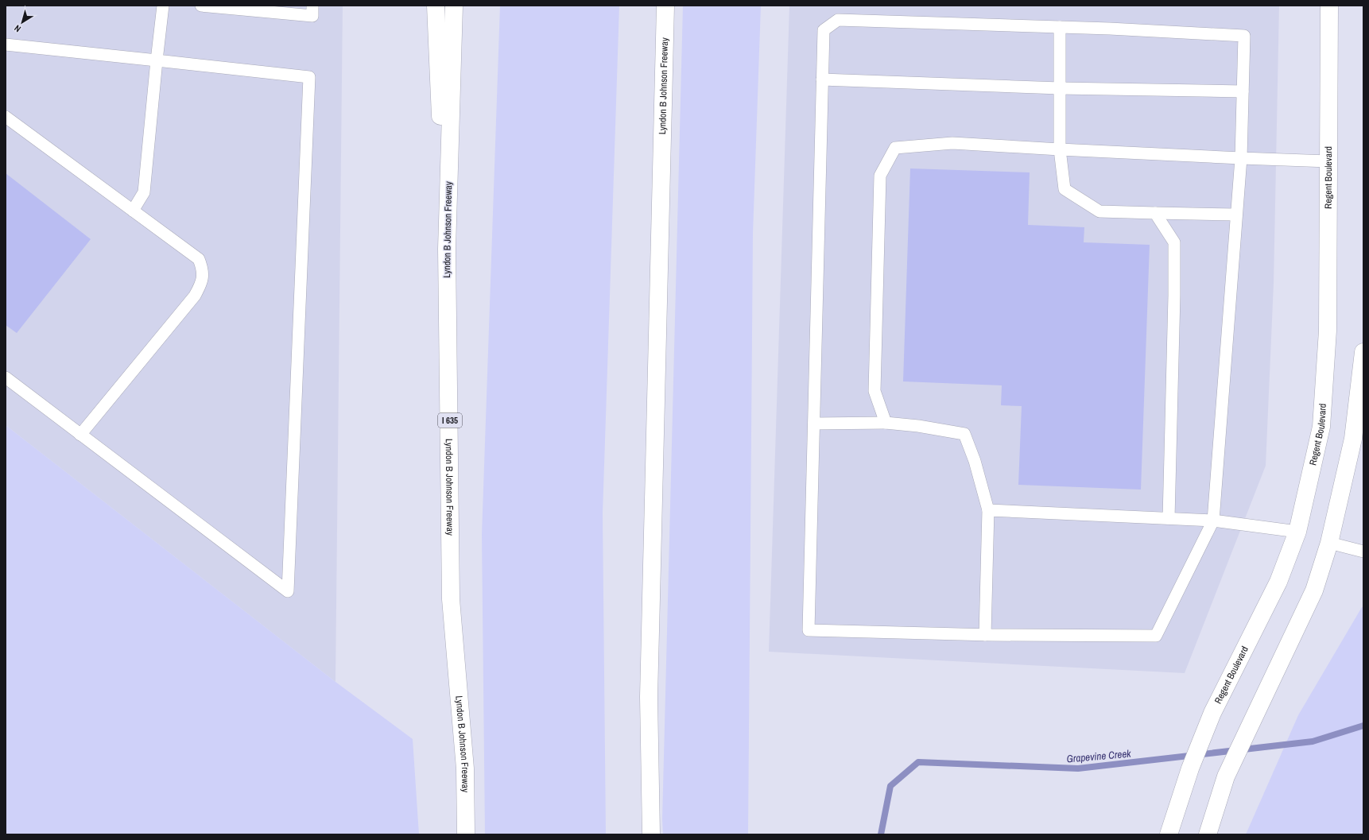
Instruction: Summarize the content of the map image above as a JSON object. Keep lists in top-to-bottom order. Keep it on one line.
{"streets":{"main road":["Lyndon B Johnson Freeway","Regent Boulevard","I 635"]},"water":["Grapevine Creek"],"north":"bottom left"}
